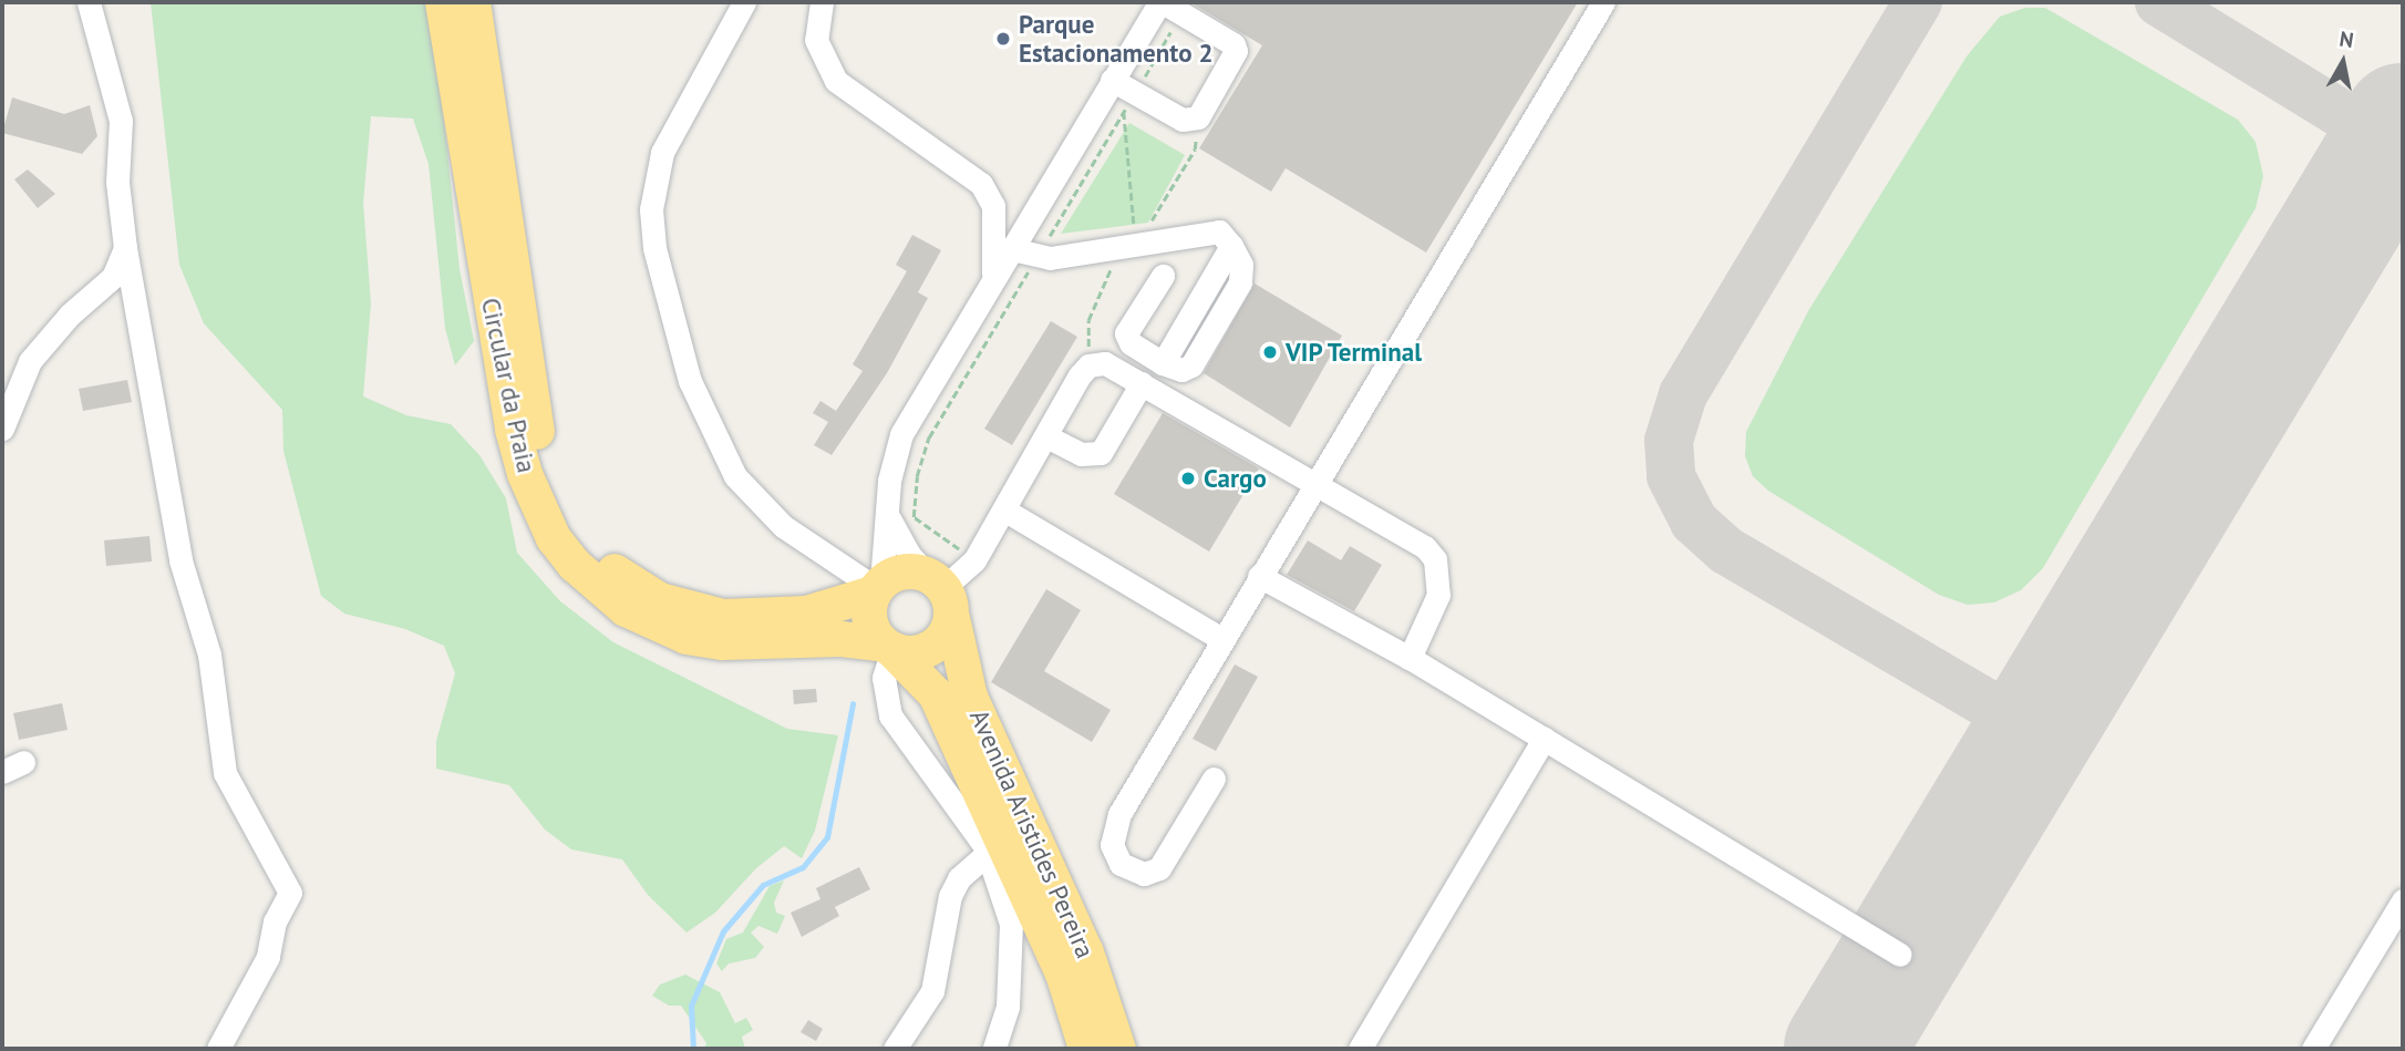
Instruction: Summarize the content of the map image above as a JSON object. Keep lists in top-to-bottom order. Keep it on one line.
{"streets":{"highway":["Circular da Praia","Avenida Aristides Pereira"]},"crossings":[["Circular da Praia","Avenida Aristides Pereira"]],"places":["Parque Estacionamento 2","VIP Terminal","Cargo"],"north":"top"}
